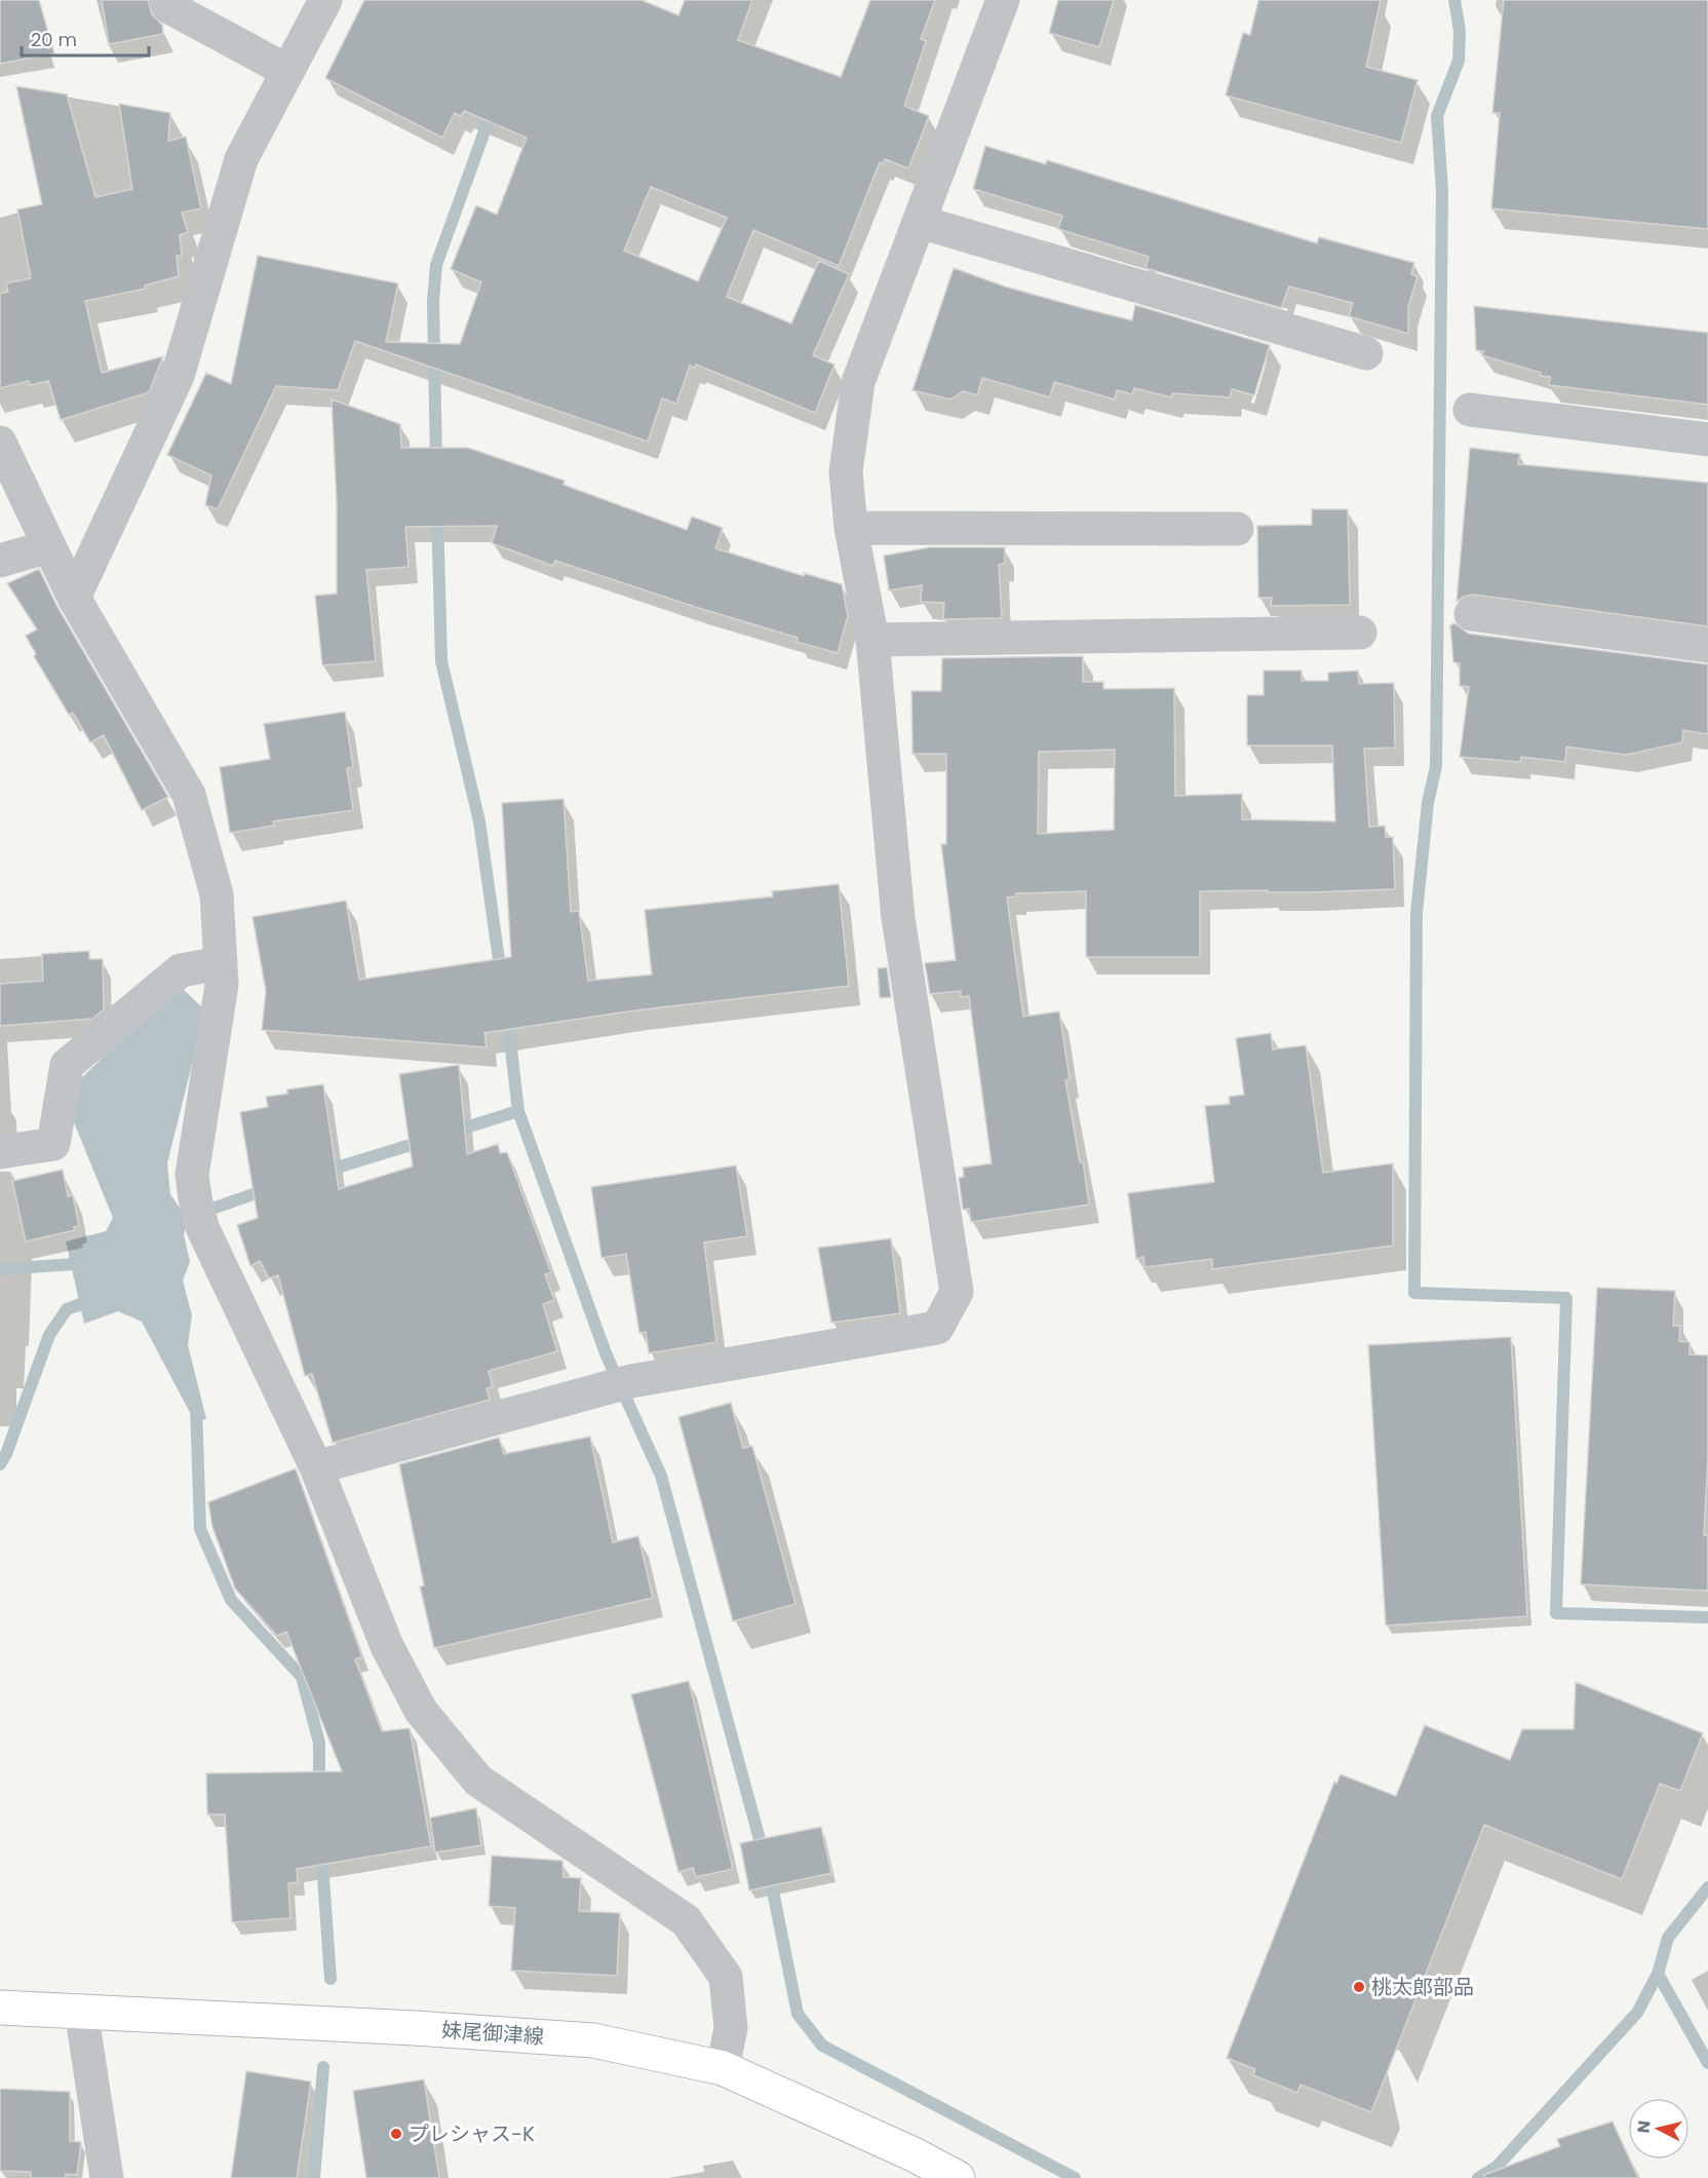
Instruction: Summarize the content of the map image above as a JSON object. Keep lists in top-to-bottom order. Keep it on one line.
{"streets":{"main road":["妹尾御津線"]},"places":["桃太郎部品","プレシャス-K"],"scale_bar":"20 m","north":"left"}
